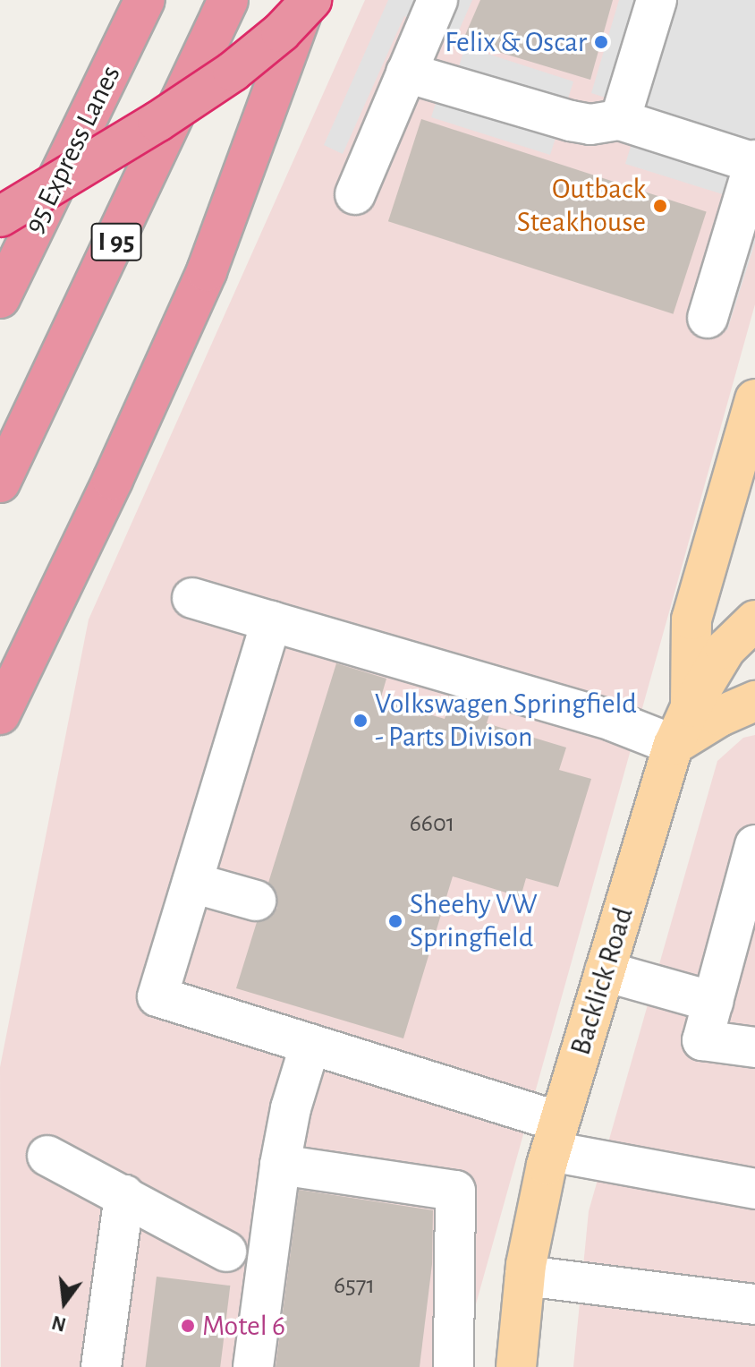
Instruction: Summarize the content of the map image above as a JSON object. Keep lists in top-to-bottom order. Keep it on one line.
{"streets":{"highway":["95 Express Lanes","I 95"],"main road":["Backlick Road"]},"places":["Felix & Oscar","Outback Steakhouse","Volkswagen Springfield - Parts Divison","Sheehy VW Springfield","Motel 6"],"house_numbers":["6601","6571"],"north":"bottom"}
